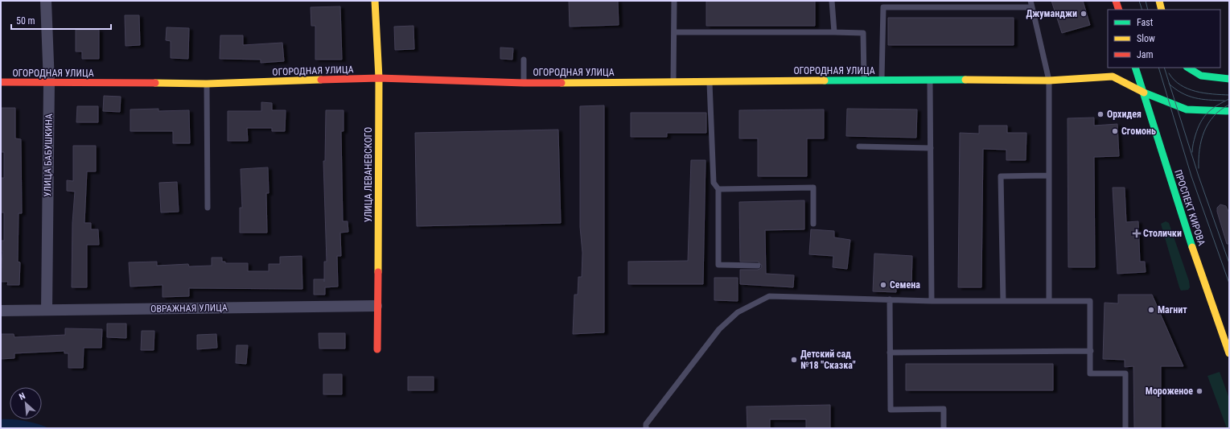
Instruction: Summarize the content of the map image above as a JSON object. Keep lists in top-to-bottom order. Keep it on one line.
{"streets":{"street":["ОГОРОДНАЯ УЛИЦА","УЛИЦА БАБУШКИНА","УЛИЦА ЛЕВАНЕВСКОГО","ПРОСПЕКТ КИРОВА","ОВРАЖНАЯ УЛИЦА"]},"crossings":[["ОГОРОДНАЯ УЛИЦА","УЛИЦА БАБУШКИНА"],["ОГОРОДНАЯ УЛИЦА","УЛИЦА ЛЕВАНЕВСКОГО"],["ОГОРОДНАЯ УЛИЦА","ПРОСПЕКТ КИРОВА"],["УЛИЦА БАБУШКИНА","ОВРАЖНАЯ УЛИЦА"],["УЛИЦА ЛЕВАНЕВСКОГО","ОВРАЖНАЯ УЛИЦА"]],"places":{"other":["Джуманджи","Орхидея","Сгомонь","Семена","Магнит","Детский сад №18 \"Сказка\"","Мороженое"],"health":["Столички"]},"legend":["Fast","Slow","Jam"],"scale_bar":"50 m","north":"top left"}
